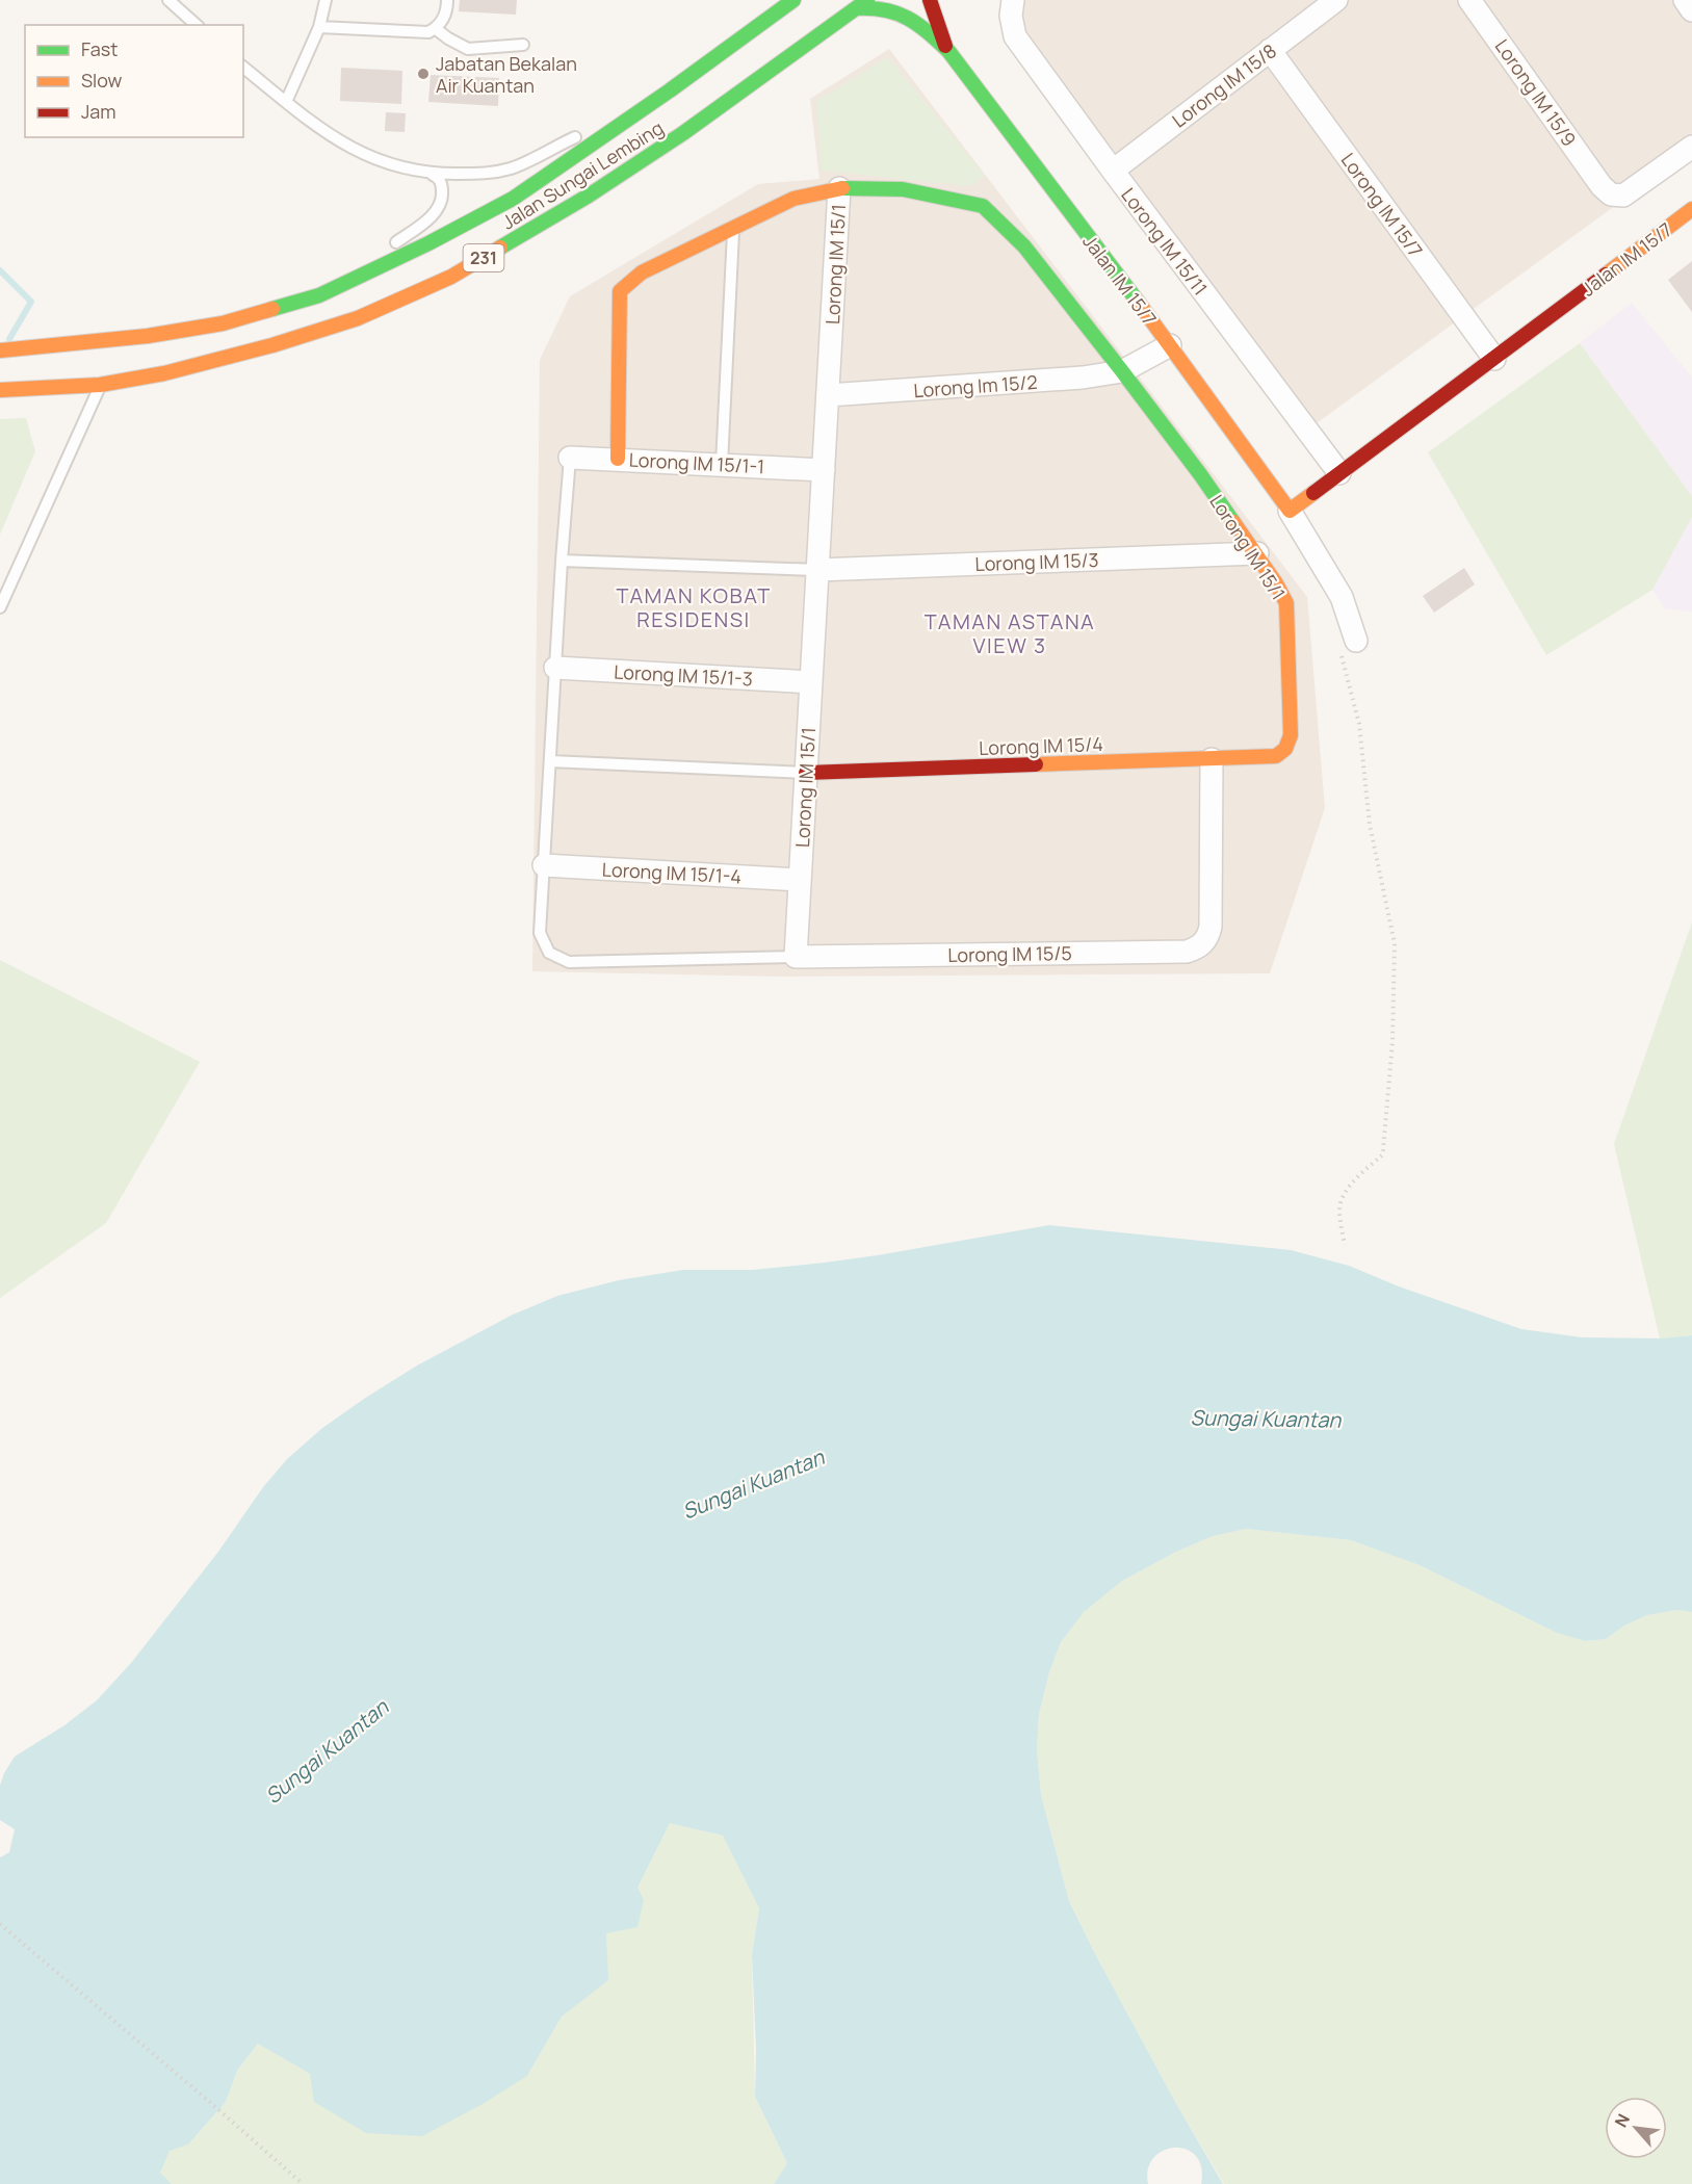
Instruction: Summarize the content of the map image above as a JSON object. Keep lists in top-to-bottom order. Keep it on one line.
{"streets":{"street":["Lorong IM 15/8","Lorong IM 15/9","Jalan Sungai Lembing","Lorong IM 15/7","Lorong IM 15/11","231","Jalan IM 15/7","Lorong IM 15/1","Lorong Im 15/2","Lorong IM 15/1-1","Lorong IM 15/3","Lorong IM 15/1-3","Lorong IM 15/4","Lorong IM 15/1-4","Lorong IM 15/5"]},"crossings":[["Lorong IM 15/8","Lorong IM 15/7"],["Lorong IM 15/8","Lorong IM 15/11"],["Lorong IM 15/7","Jalan IM 15/7"],["Lorong IM 15/11","Jalan IM 15/7"],["Lorong IM 15/1","Lorong Im 15/2"],["Lorong IM 15/1","Lorong IM 15/1-1"],["Lorong IM 15/1","Lorong IM 15/3"],["Lorong IM 15/1","Lorong IM 15/1-3"],["Lorong IM 15/1","Lorong IM 15/4"],["Lorong IM 15/1","Lorong IM 15/1-4"],["Lorong IM 15/1","Lorong IM 15/5"],["Lorong IM 15/4","Lorong IM 15/5"]],"districts":["TAMAN KOBAT RESIDENSI","TAMAN ASTANA VIEW 3"],"water":["Sungai Kuantan"],"places":["Jabatan Bekalan Air Kuantan"],"legend":["Fast","Slow","Jam"],"north":"top left"}
